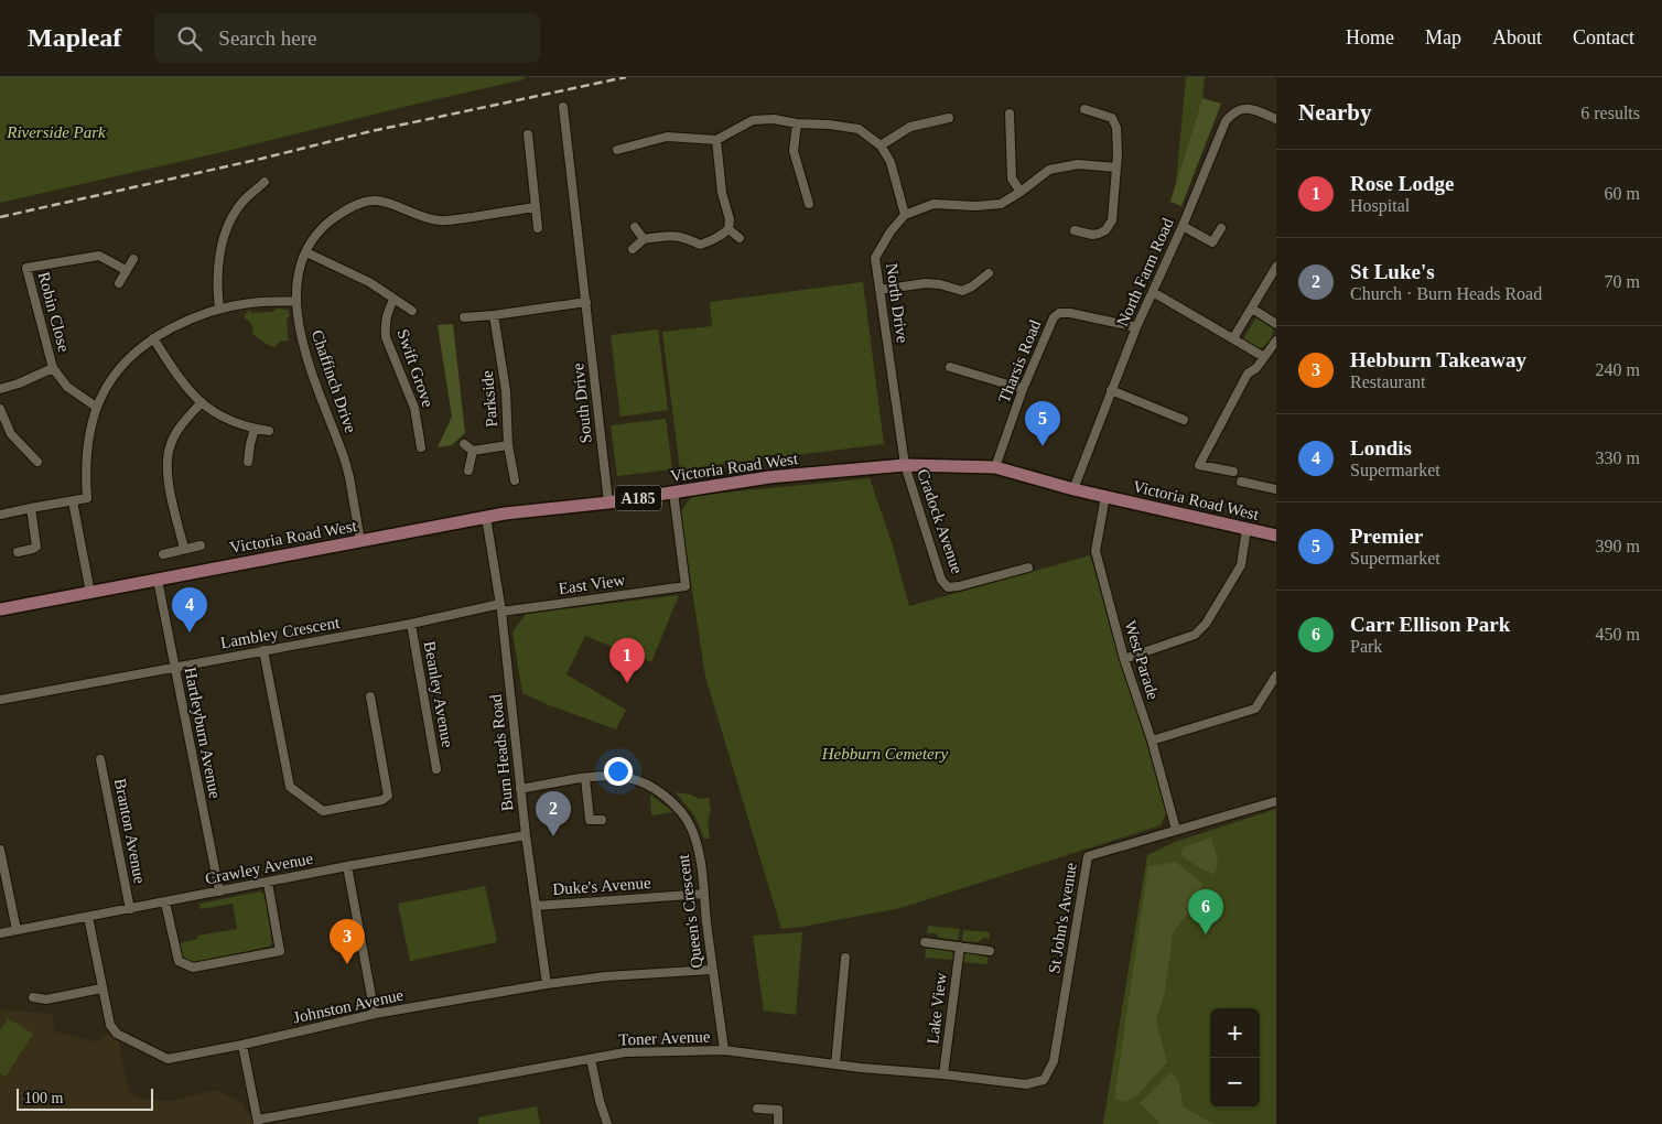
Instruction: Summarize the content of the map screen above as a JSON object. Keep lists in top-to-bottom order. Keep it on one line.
{"streets":{"main road":["Victoria Road West","A185"],"street":["North Farm Road","North Drive","Robin Close","Tharsis Road","Swift Grove","Chaffinch Drive","Parkside","South Drive","Cradock Avenue","East View","Lambley Crescent","West Parade","Beanley Avenue","Hartleyburn Avenue","Burn Heads Road","Branton Avenue","Crawley Avenue","Duke's Avenue","Queen's Crescent","St John's Avenue","Johnston Avenue","Lake View","Toner Avenue"]},"crossings":[["North Farm Road","Tharsis Road"],["North Farm Road","Victoria Road West"],["North Drive","Victoria Road West"],["North Drive","Cradock Avenue"],["Tharsis Road","Victoria Road West"],["Swift Grove","Chaffinch Drive"],["Chaffinch Drive","Victoria Road West"],["South Drive","Victoria Road West"],["Victoria Road West","Cradock Avenue"],["Victoria Road West","East View"],["Victoria Road West","West Parade"],["Victoria Road West","Hartleyburn Avenue"],["Victoria Road West","Burn Heads Road"],["East View","Lambley Crescent"],["East View","Burn Heads Road"],["Lambley Crescent","Beanley Avenue"],["Lambley Crescent","Hartleyburn Avenue"],["Lambley Crescent","Burn Heads Road"],["West Parade","St John's Avenue"],["Hartleyburn Avenue","Crawley Avenue"],["Burn Heads Road","Crawley Avenue"],["Burn Heads Road","Duke's Avenue"],["Burn Heads Road","Queen's Crescent"],["Burn Heads Road","Johnston Avenue"],["Branton Avenue","Crawley Avenue"],["Crawley Avenue","Johnston Avenue"],["Duke's Avenue","Queen's Crescent"],["Queen's Crescent","Johnston Avenue"],["Queen's Crescent","Toner Avenue"],["St John's Avenue","Toner Avenue"],["Lake View","Toner Avenue"]],"parks":["Riverside Park","Hebburn Cemetery"],"scale_bar":"100 m","page":{"header":"Mapleaf","search":"Search here","nav":["Home","Map","About","Contact"],"heading":["Nearby","6 results"],"list":[{"mark":"1","name":"Rose Lodge","note":"Hospital","value":"60 m"},{"mark":"2","name":"St Luke's","note":"Church · Burn Heads Road","value":"70 m"},{"mark":"3","name":"Hebburn Takeaway","note":"Restaurant","value":"240 m"},{"mark":"4","name":"Londis","note":"Supermarket","value":"330 m"},{"mark":"5","name":"Premier","note":"Supermarket","value":"390 m"},{"mark":"6","name":"Carr Ellison Park","note":"Park","value":"450 m"}],"pins":["5","4","1","2","6","3"],"map_buttons":["+","−"],"scale":"100 m"}}
